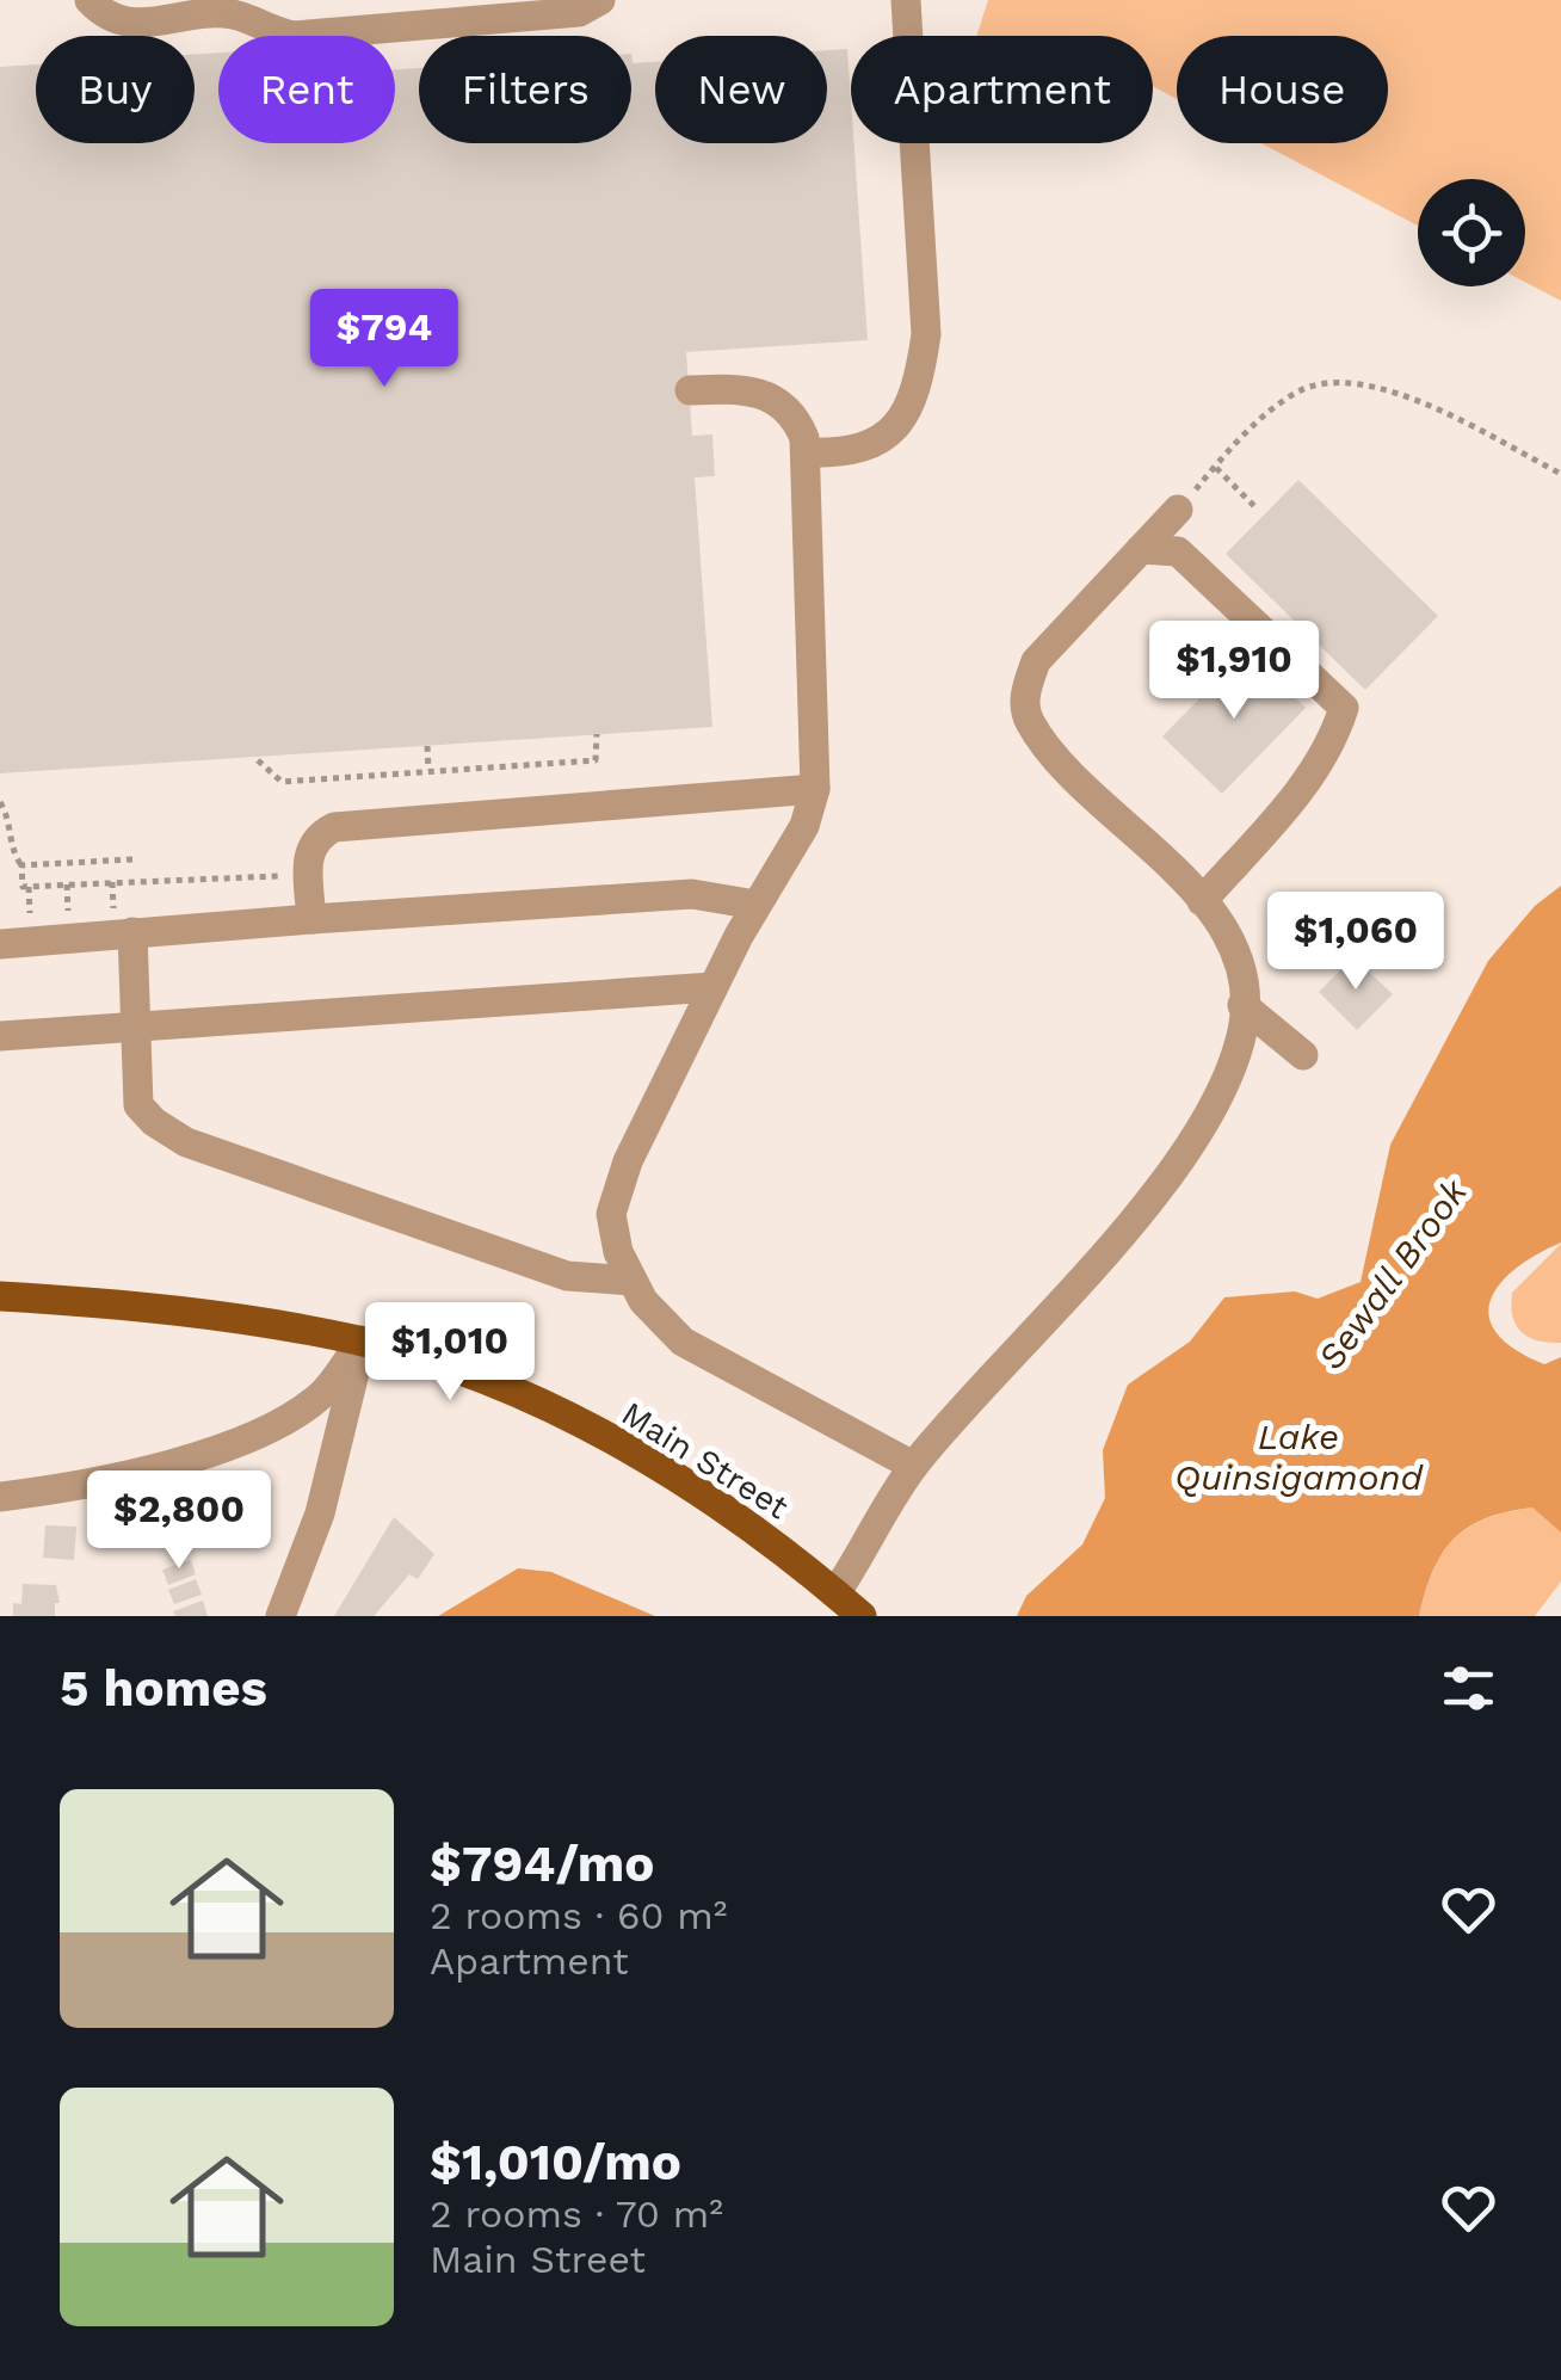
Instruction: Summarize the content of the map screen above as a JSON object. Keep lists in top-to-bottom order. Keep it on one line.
{"streets":{"main road":["Main Street"]},"water":["Sewall Brook","Lake Quinsigamond"],"page":{"chip":["Buy","Rent","Filters","New","Apartment","House"],"price":["$794","$1,910","$1,060","$1,010","$2,800"],"heading":"5 homes","list":[{"name":"$794/mo","note":"2 rooms · 60 m² · Apartment"},{"name":"$1,010/mo","note":"2 rooms · 70 m² · Main Street"}]}}
